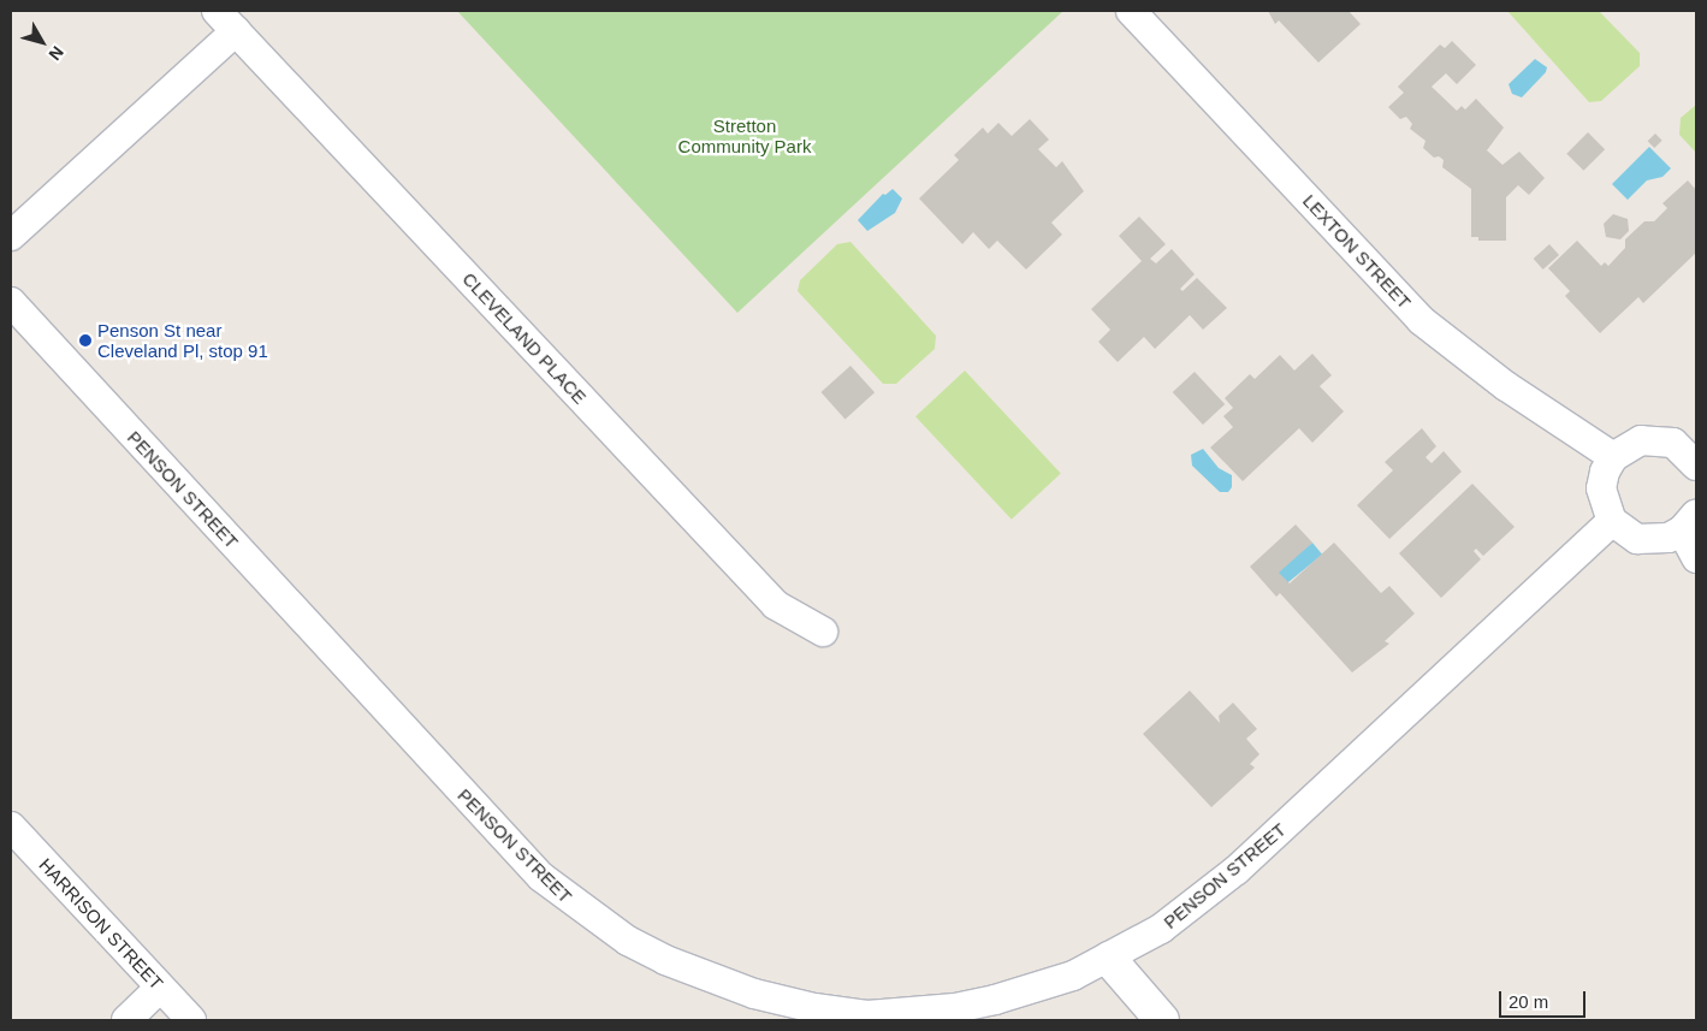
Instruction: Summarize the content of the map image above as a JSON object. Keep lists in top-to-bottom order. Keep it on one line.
{"streets":{"street":["LEXTON STREET","CLEVELAND PLACE","PENSON STREET","HARRISON STREET"]},"parks":["Stretton Community Park"],"places":["Penson St near Cleveland Pl, stop 91"],"scale_bar":"20 m","north":"bottom right"}
